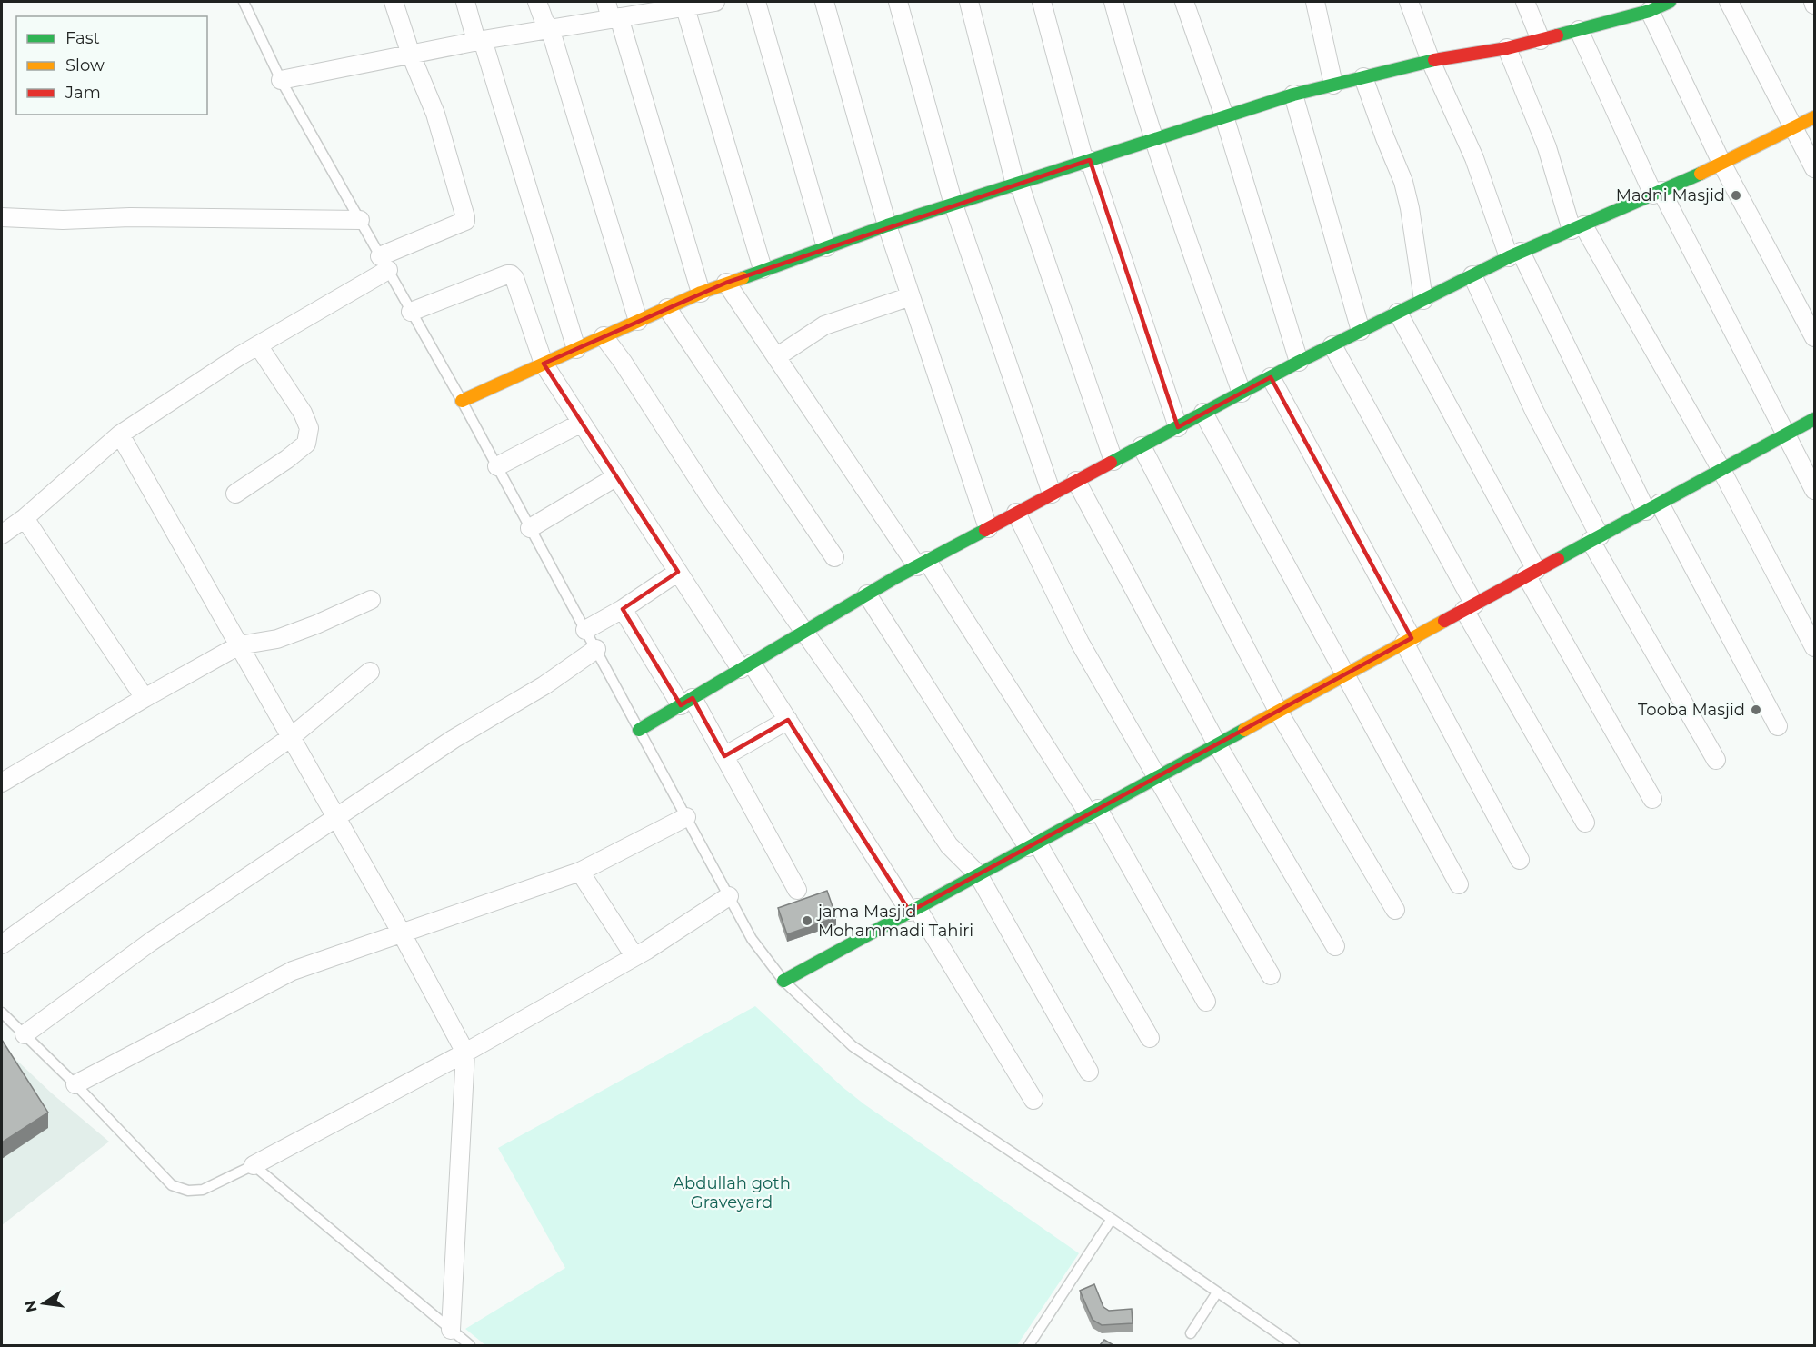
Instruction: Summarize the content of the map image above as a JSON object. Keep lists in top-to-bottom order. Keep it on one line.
{"parks":["Abdullah goth Graveyard"],"places":["Madni Masjid","Tooba Masjid","jama Masjid Mohammadi Tahiri"],"legend":["Fast","Slow","Jam"],"north":"left"}
